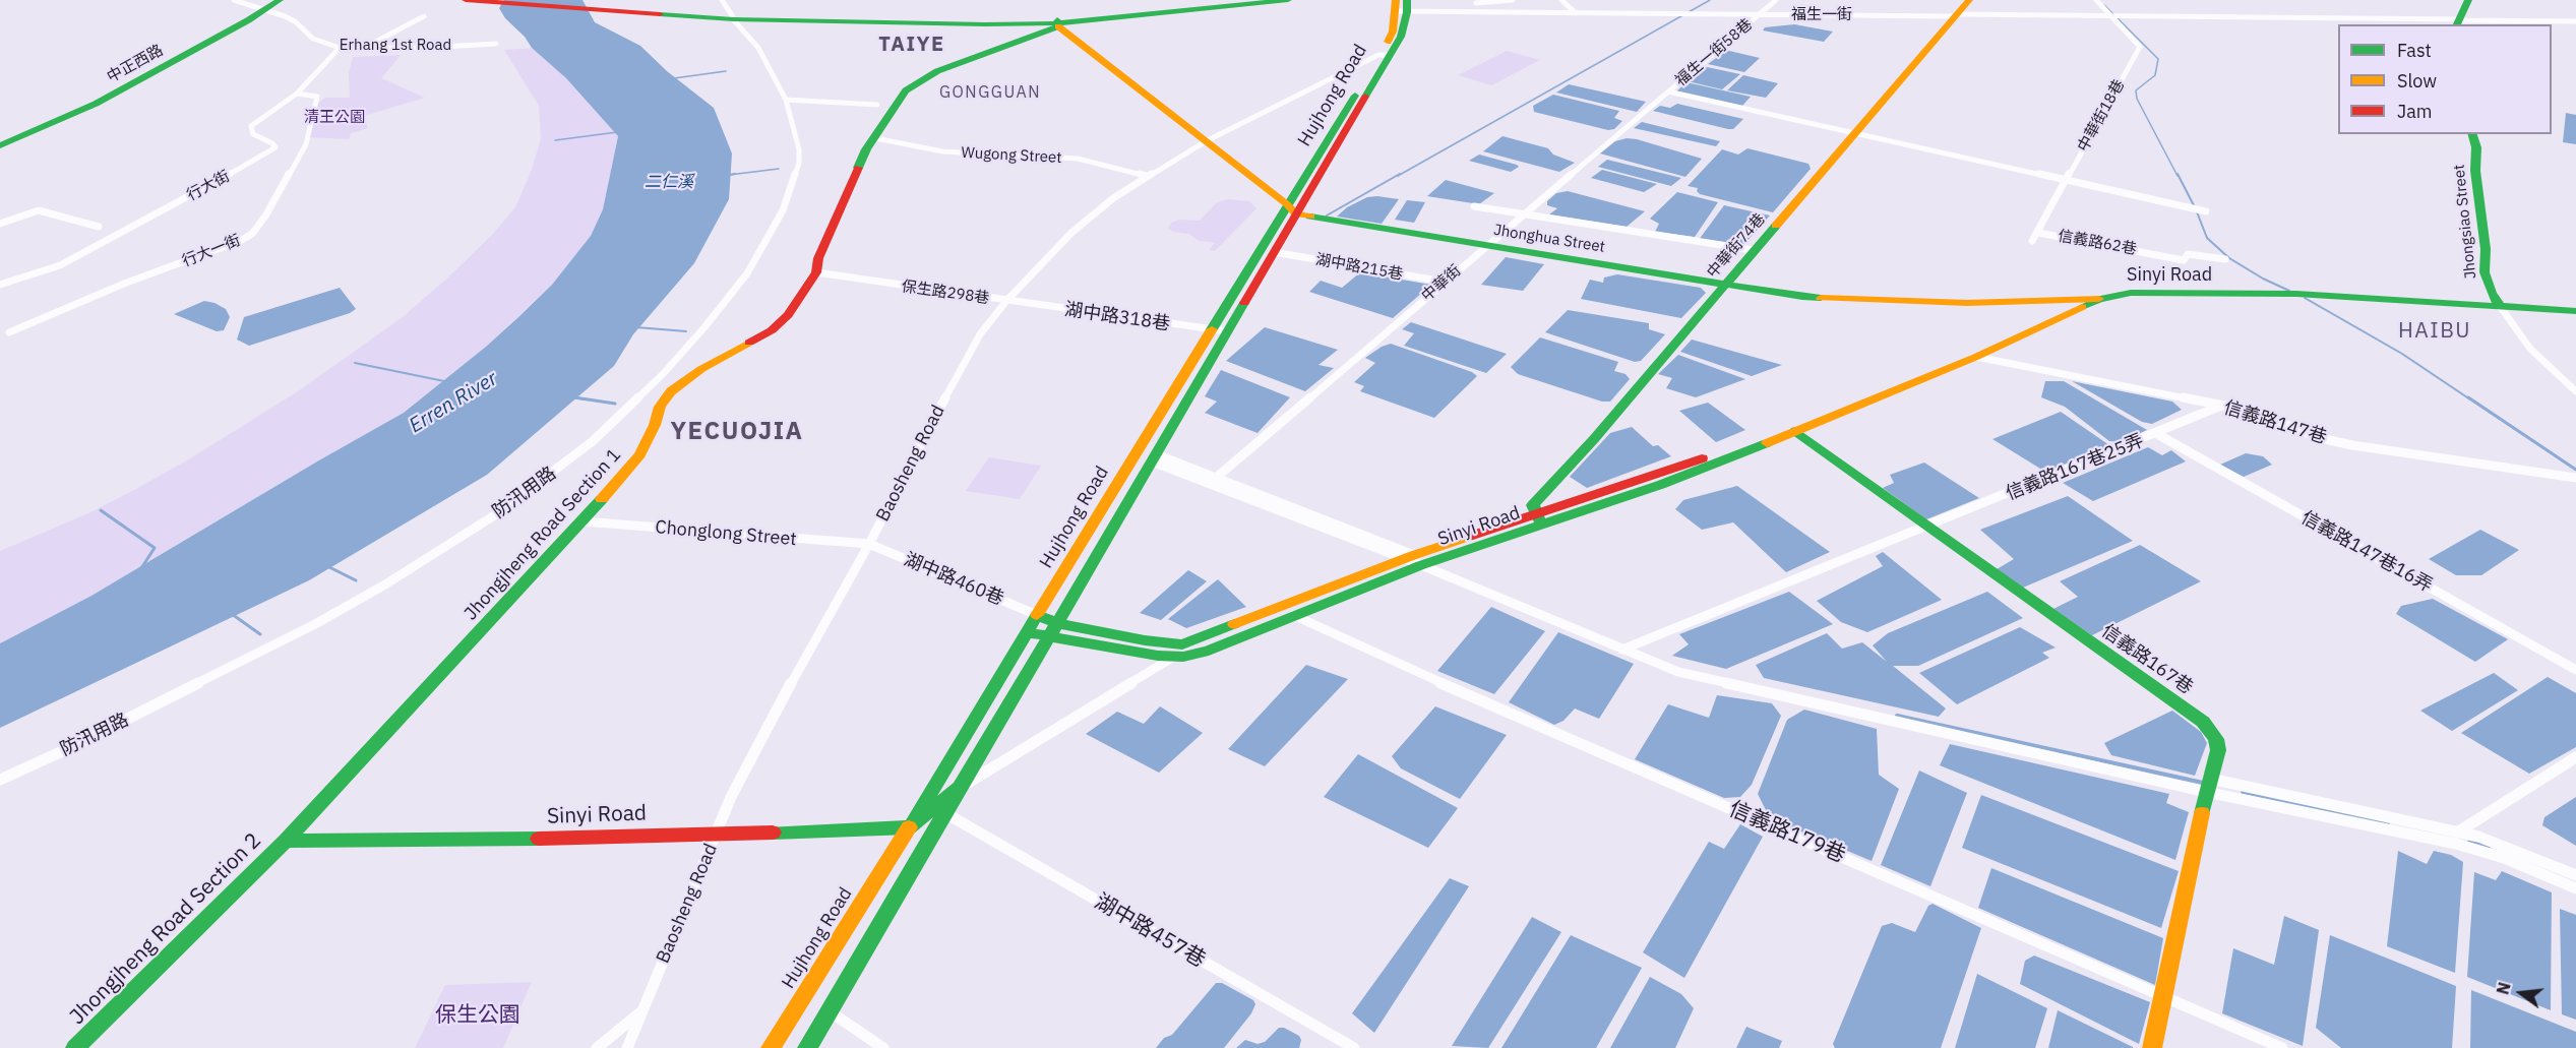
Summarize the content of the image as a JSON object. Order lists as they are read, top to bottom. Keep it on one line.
{"streets":{"street":["福生一街","Erhang 1st Road","福生一街58巷","中正西路","Hujhong Road","中華街18巷","Wugong Street","行大街","Jhongsiao Street","Jhonghua Street","信義路62巷","中華街74巷","行大一街","湖中路215巷","Sinyi Road","中華街","保生路298巷","湖中路318巷","信義路147巷","Baosheng Road","信義路167巷25弄","防汛用路","Chonglong Street","Jhongjheng Road Section 1","信義路147巷16弄","湖中路460巷","信義路167巷","信義路179巷","Jhongjheng Road Section 2","湖中路457巷"]},"crossings":[["福生一街","福生一街58巷"],["福生一街","中華街18巷"],["福生一街","中華街74巷"],["Erhang 1st Road","中正西路"],["Erhang 1st Road","行大街"],["福生一街58巷","中華街"],["Hujhong Road","Jhonghua Street"],["Hujhong Road","湖中路215巷"],["Hujhong Road","Sinyi Road"],["Hujhong Road","湖中路318巷"],["Hujhong Road","Baosheng Road"],["Hujhong Road","湖中路460巷"],["Hujhong Road","湖中路457巷"],["中華街18巷","信義路62巷"],["Wugong Street","Baosheng Road"],["Wugong Street","Jhongjheng Road Section 1"],["行大街","行大一街"],["Jhongsiao Street","Sinyi Road"],["Jhonghua Street","中華街74巷"],["Jhonghua Street","Sinyi Road"],["Jhonghua Street","中華街"],["Jhonghua Street","Baosheng Road"],["Jhonghua Street","Jhongjheng Road Section 1"],["中華街74巷","Sinyi Road"],["湖中路215巷","中華街"],["Sinyi Road","信義路147巷"],["Sinyi Road","Baosheng Road"],["Sinyi Road","Jhongjheng Road Section 1"],["Sinyi Road","湖中路460巷"],["Sinyi Road","信義路167巷"],["Sinyi Road","信義路179巷"],["Sinyi Road","Jhongjheng Road Section 2"],["保生路298巷","湖中路318巷"],["保生路298巷","Baosheng Road"],["保生路298巷","Jhongjheng Road Section 1"],["湖中路318巷","Baosheng Road"],["信義路147巷","信義路167巷25弄"],["Baosheng Road","Chonglong Street"],["Baosheng Road","湖中路460巷"],["信義路167巷25弄","信義路147巷16弄"],["信義路167巷25弄","信義路167巷"],["Chonglong Street","Jhongjheng Road Section 1"],["Chonglong Street","湖中路460巷"],["Jhongjheng Road Section 1","Jhongjheng Road Section 2"],["信義路167巷","信義路179巷"]],"districts":["TAIYE","GONGGUAN","HAIBU","YECUOJIA"],"water":["二仁溪","Erren River"],"parks":["清王公園","保生公園"],"legend":["Fast","Slow","Jam"],"north":"left"}
